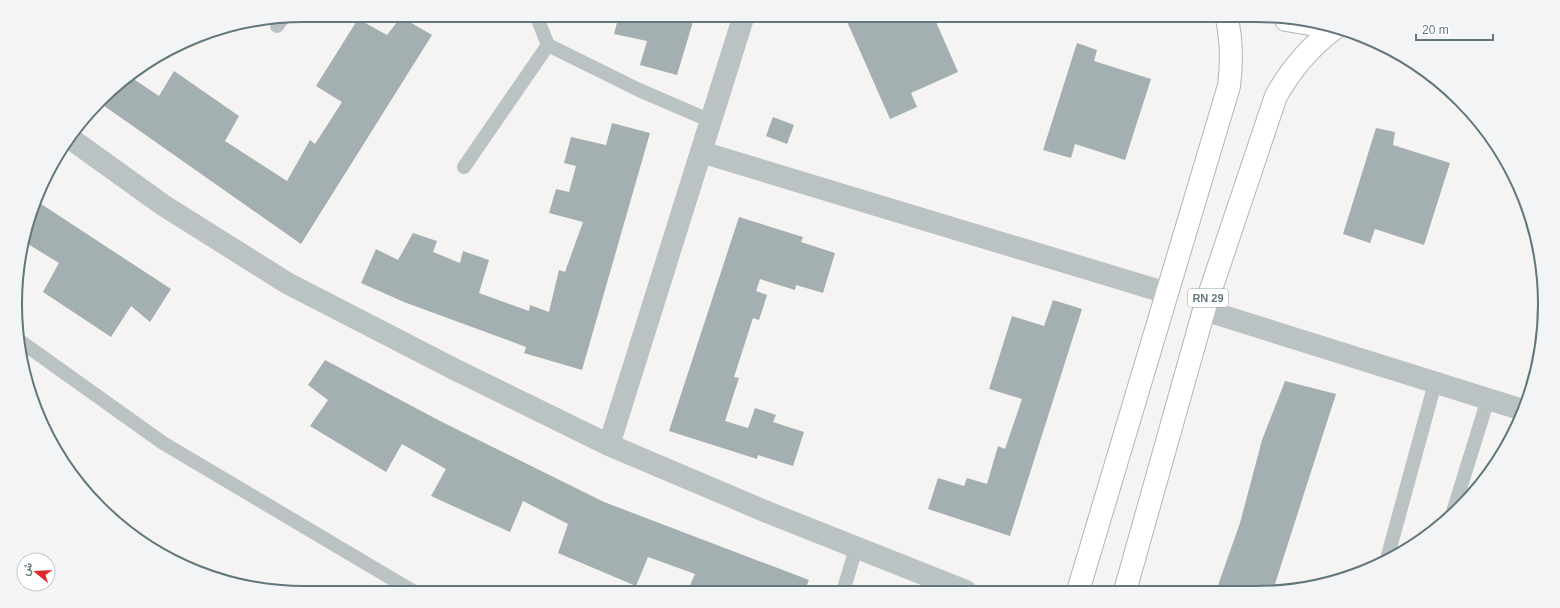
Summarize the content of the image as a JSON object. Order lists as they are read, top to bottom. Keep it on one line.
{"streets":{"main road":["RN 29"]},"scale_bar":"20 m","north":"left"}
